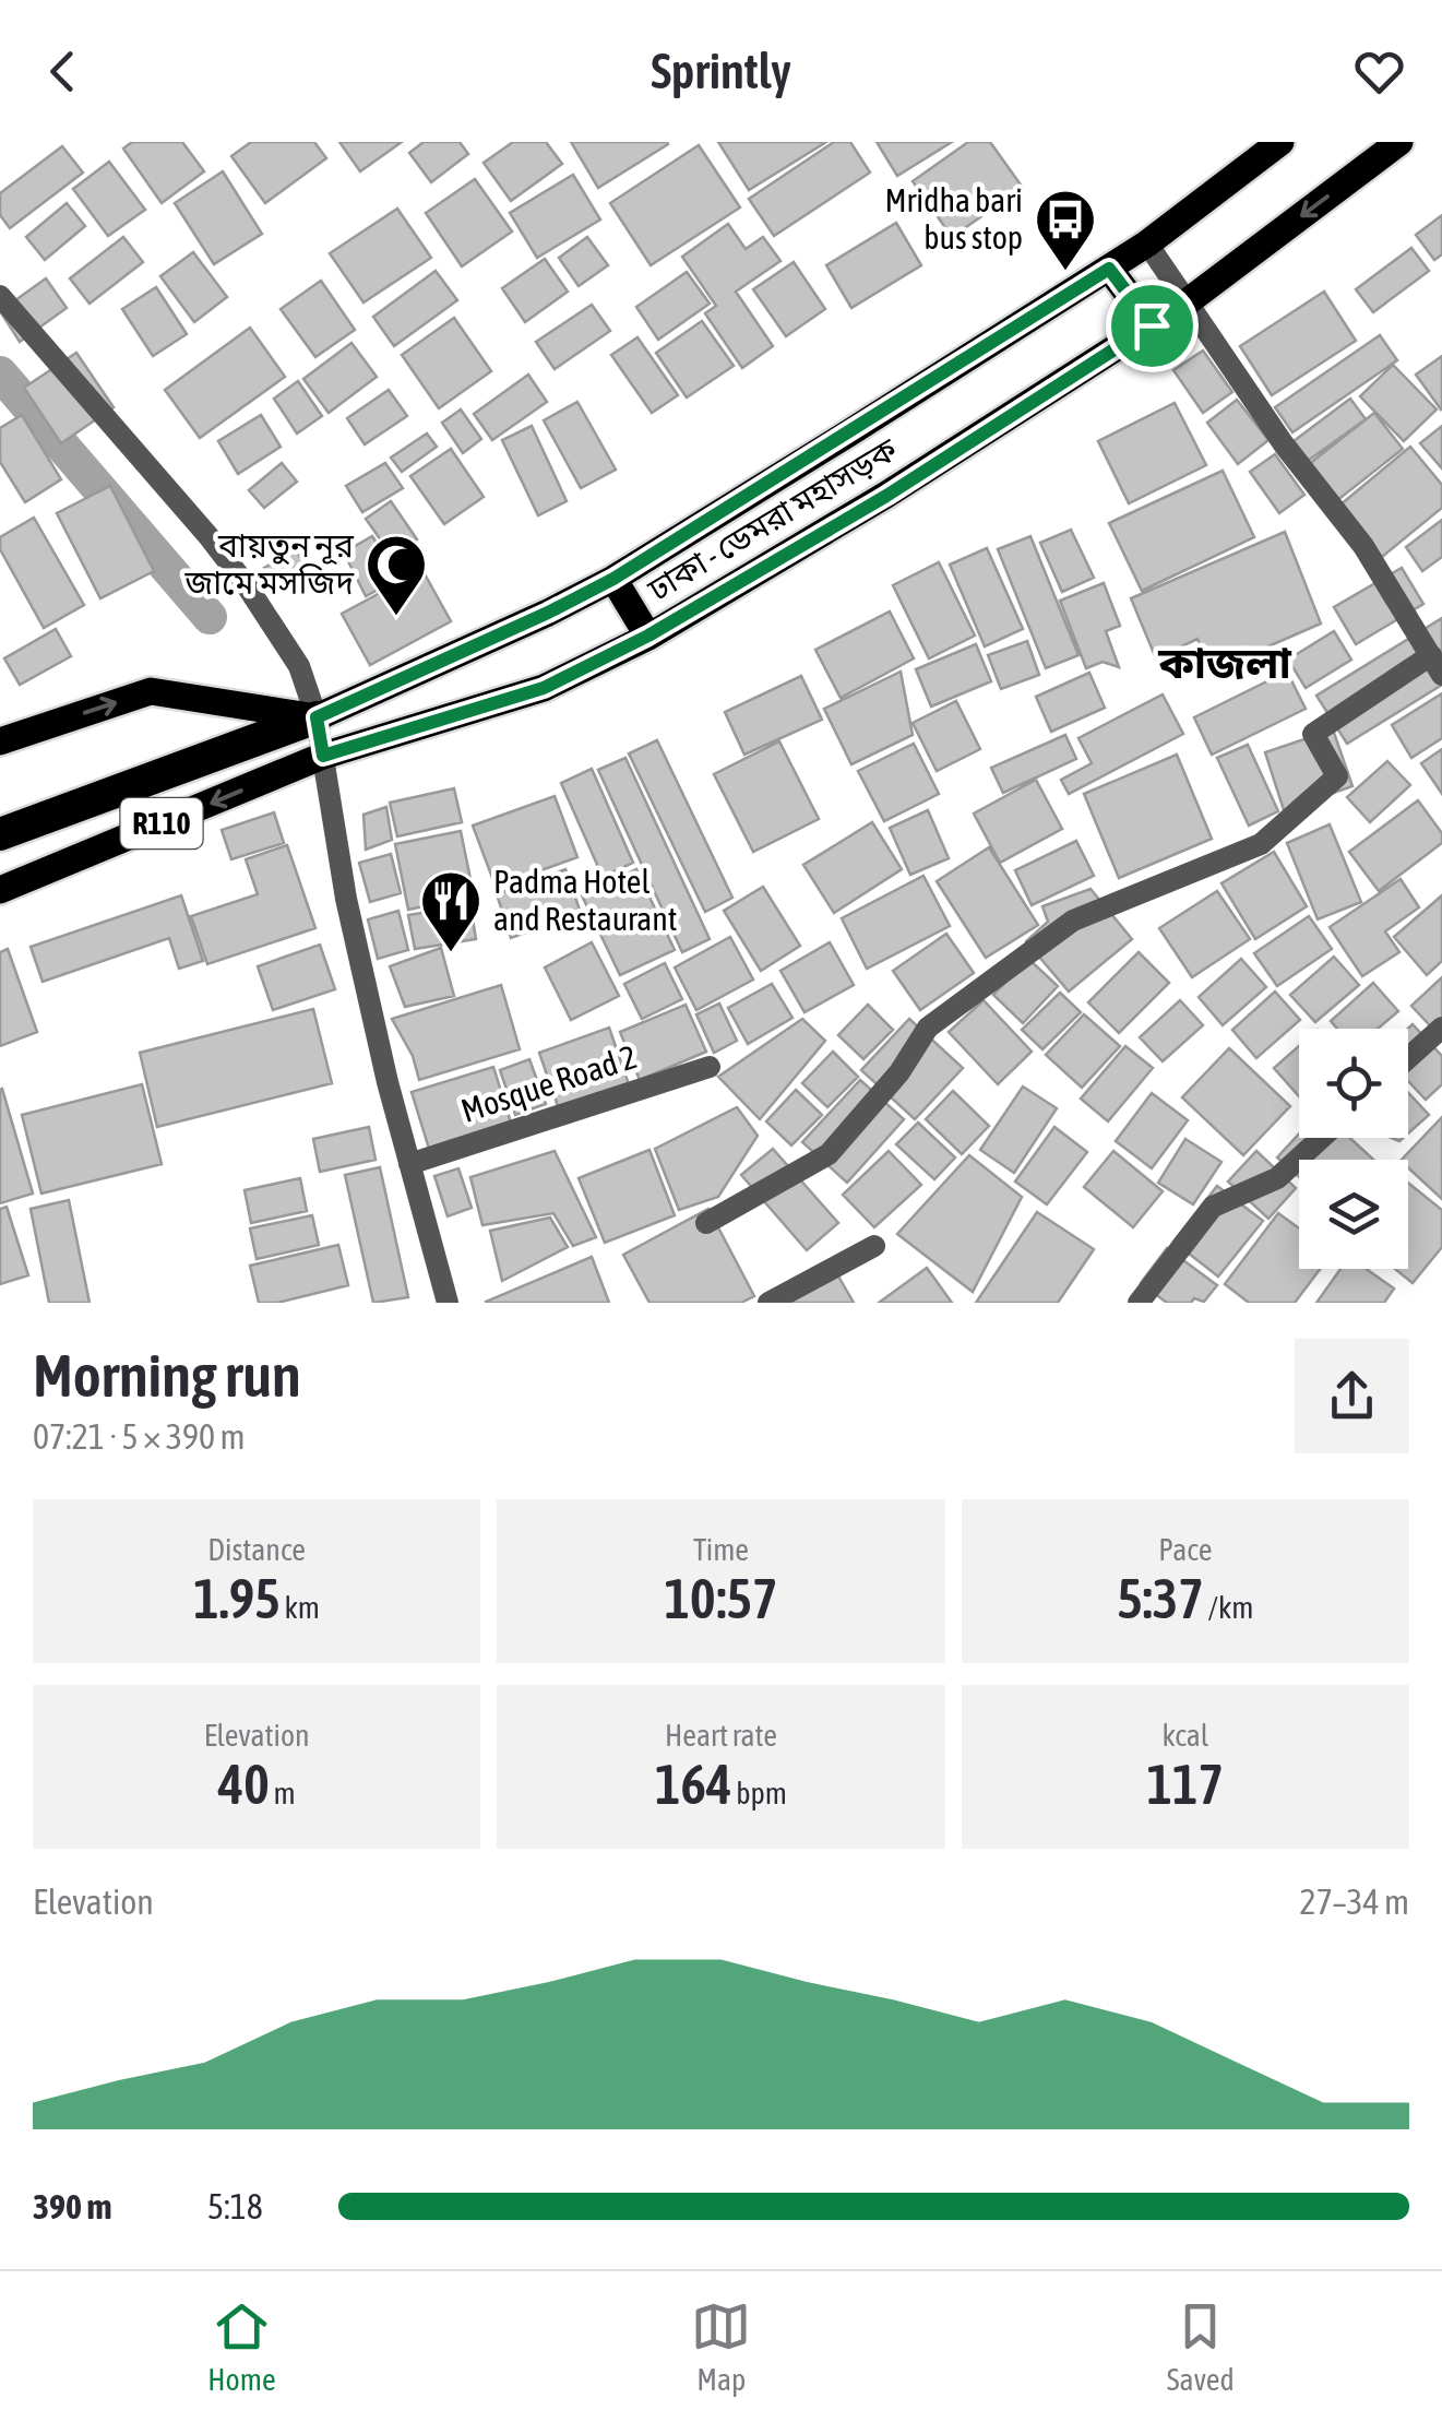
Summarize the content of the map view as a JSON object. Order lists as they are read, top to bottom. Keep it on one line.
{"streets":{"main road":["ঢাকা - ডেমরা মহাসড়ক","R110"],"street":["Mosque Road 2"]},"districts":["কাজলা"],"places":{"bus stop":["Mridha bari bus stop"],"mosque":["বায়তুন নূর জামে মসজিদ"],"restaurant":["Padma Hotel and Restaurant"]},"page":{"header":"Sprintly","heading":["Morning run","07:21 · 5 × 390 m"],"stats":[["Distance","1.95 km"],["Time","10:57"],["Pace","5:37 /km"],["Elevation","40 m"],["Heart rate","164 bpm"],["kcal","117"]],"chart":["Elevation","27–34 m"],"list":[{"name":"390 m","note":"5:18"}],"tabs":["Home","Map","Saved"]}}
